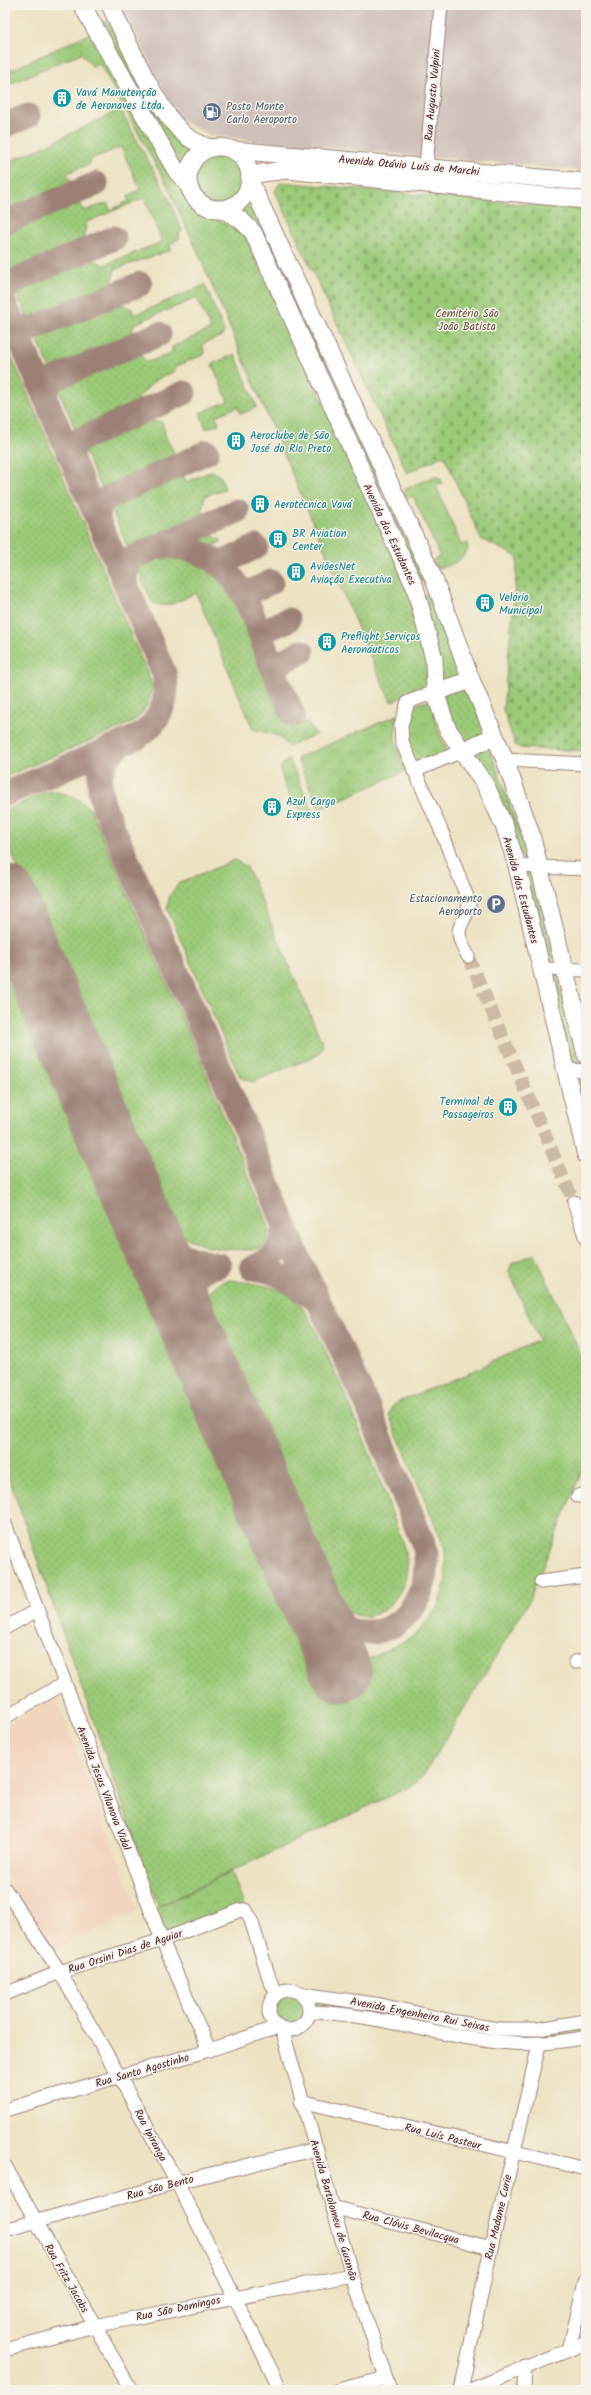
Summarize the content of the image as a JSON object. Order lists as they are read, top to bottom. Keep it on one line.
{"streets":{"main road":["Avenida Otávio Luís de Marchi","Avenida dos Estudantes"],"street":["Rua Augusto Vulpini","Avenida Jesus Vilanova Vidal","Rua Orsini Dias de Aguiar","Avenida Engenheiro Rui Seixas","Rua Santo Agostinho","Rua Ipiranga","Rua Luís Pasteur","Rua São Bento","Avenida Bartolomeu de Gusmão","Rua Madame Curie","Rua Clóvis Bevilacqua","Rua Fritz Jacobs","Rua São Domingos"]},"crossings":[["Rua Augusto Vulpini","Avenida Otávio Luís de Marchi"],["Avenida Otávio Luís de Marchi","Avenida dos Estudantes"],["Avenida Jesus Vilanova Vidal","Rua Orsini Dias de Aguiar"],["Avenida Jesus Vilanova Vidal","Rua Santo Agostinho"],["Rua Orsini Dias de Aguiar","Avenida Engenheiro Rui Seixas"],["Rua Orsini Dias de Aguiar","Rua Santo Agostinho"],["Rua Orsini Dias de Aguiar","Rua Ipiranga"],["Rua Orsini Dias de Aguiar","Avenida Bartolomeu de Gusmão"],["Avenida Engenheiro Rui Seixas","Rua Santo Agostinho"],["Avenida Engenheiro Rui Seixas","Avenida Bartolomeu de Gusmão"],["Avenida Engenheiro Rui Seixas","Rua Madame Curie"],["Rua Santo Agostinho","Rua Ipiranga"],["Rua Santo Agostinho","Avenida Bartolomeu de Gusmão"],["Rua Ipiranga","Rua São Bento"],["Rua Ipiranga","Rua São Domingos"],["Rua Luís Pasteur","Avenida Bartolomeu de Gusmão"],["Rua Luís Pasteur","Rua Madame Curie"],["Rua São Bento","Avenida Bartolomeu de Gusmão"],["Rua São Bento","Rua Fritz Jacobs"],["Avenida Bartolomeu de Gusmão","Rua Clóvis Bevilacqua"],["Avenida Bartolomeu de Gusmão","Rua São Domingos"],["Rua Madame Curie","Rua Clóvis Bevilacqua"],["Rua Fritz Jacobs","Rua São Domingos"]],"parks":["Cemitério São João Batista"],"places":{"building":["Vavá Manutenção de Aeronaves Ltda.","Aeroclube de São José do Rio Preto","Aerotécnica Vavá","BR Aviation Center","AviõesNet Aviação Executiva","Velório Municipal","Preflight Serviços Aeronáuticos","Azul Cargo Express","Terminal de Passageiros"],"fuel station":["Posto Monte Carlo Aeroporto"],"parking":["Estacionamento Aeroporto"]}}
